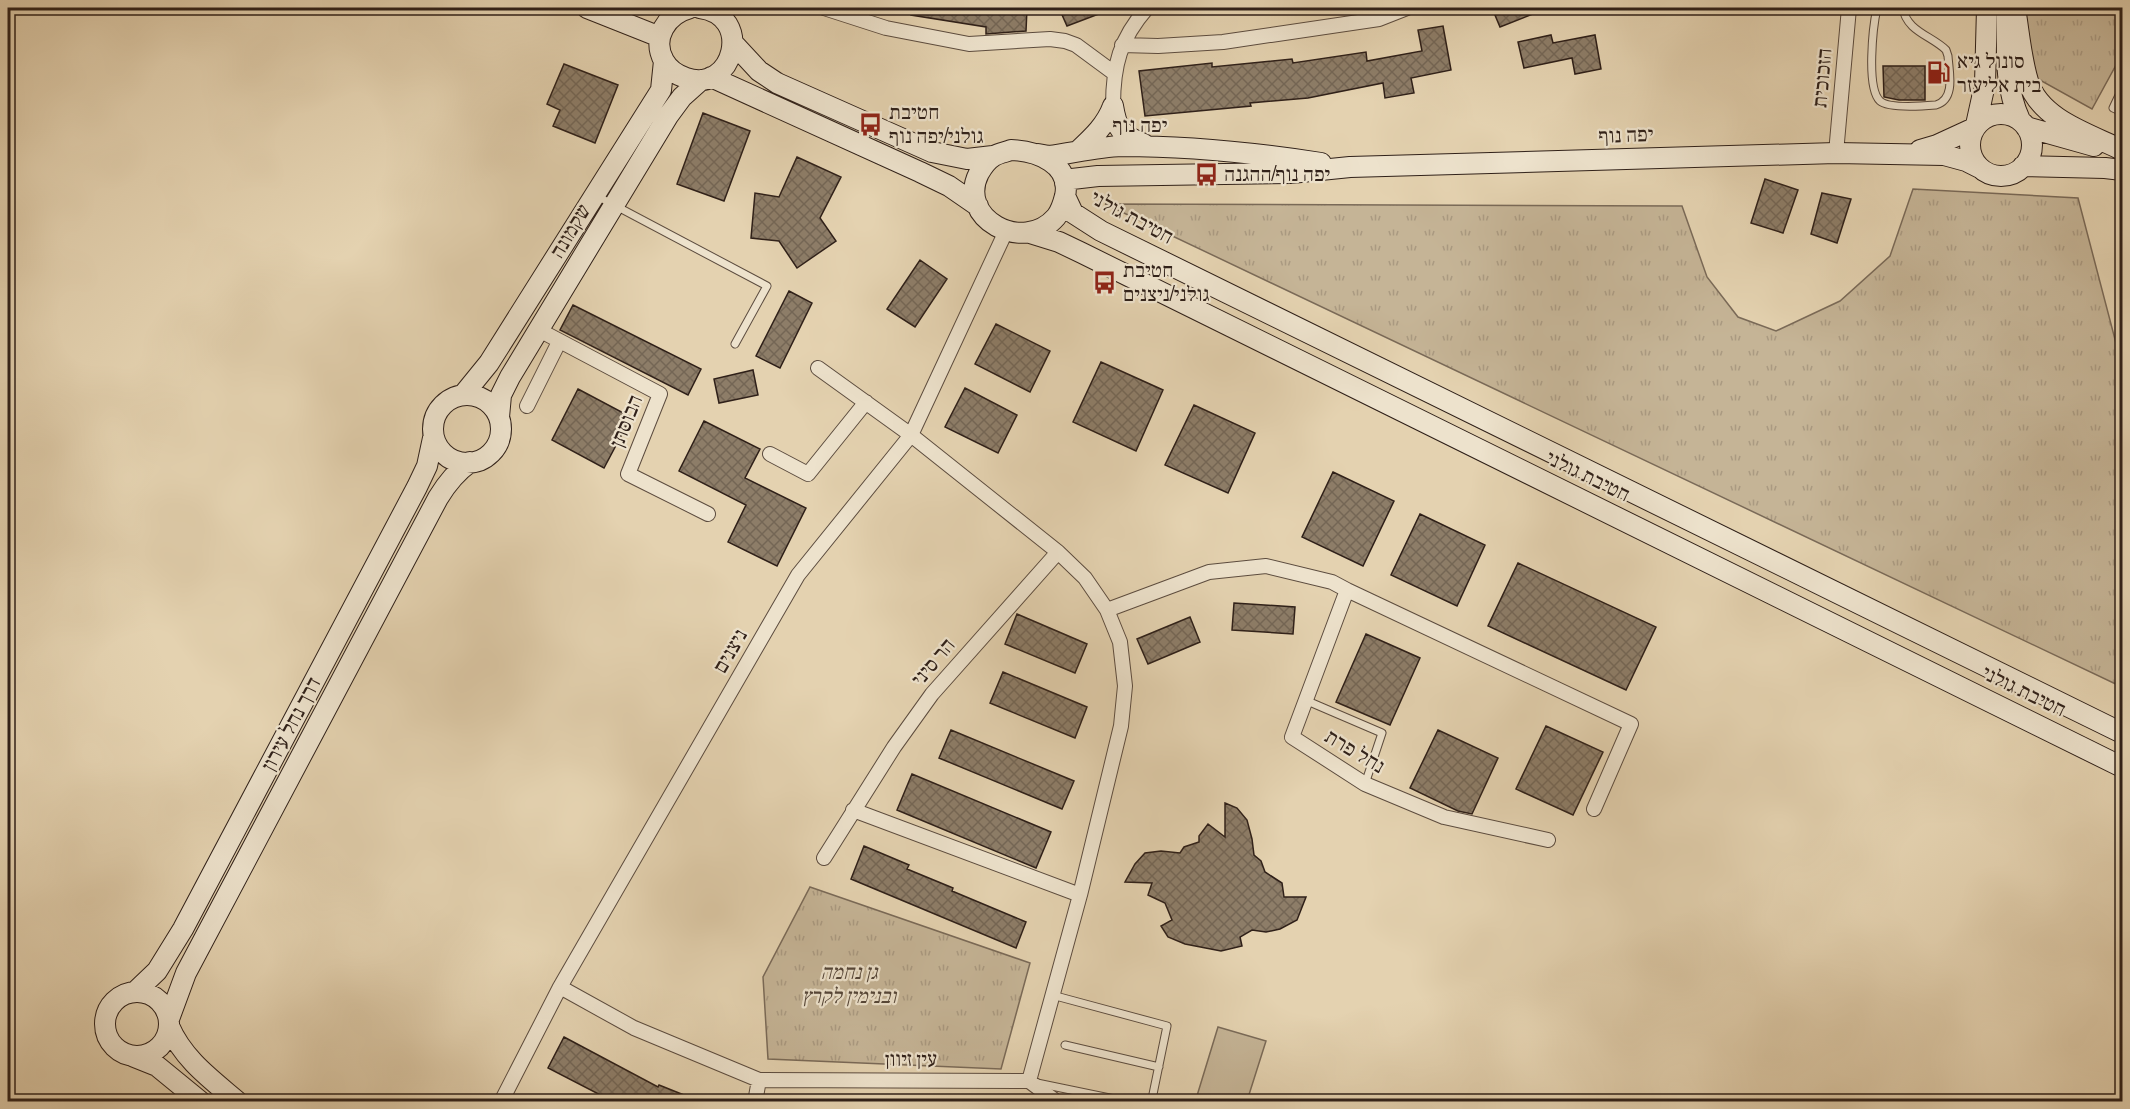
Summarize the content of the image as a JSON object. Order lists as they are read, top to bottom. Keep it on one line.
{"streets":{"street":["הזכוכית","יפה נוף","חטיבת גולני","שקמונה","הבוסתן","ניצנים","הר סיני","דרך נחל עירון","נחל פרת","עין זיוון"]},"crossings":[["הזכוכית","יפה נוף"],["יפה נוף","חטיבת גולני"],["יפה נוף","ניצנים"],["חטיבת גולני","ניצנים"],["שקמונה","הבוסתן"],["שקמונה","דרך נחל עירון"],["ניצנים","עין זיוון"]],"parks":["גן נחמה ובנימין לקרץ"],"places":{"fuel station":["סונול גיא בית אליעזר"],"bus stop":["חטיבת גולני/יפה נוף","יפה נוף/ההגנה","חטיבת גולני/ניצנים"]}}
